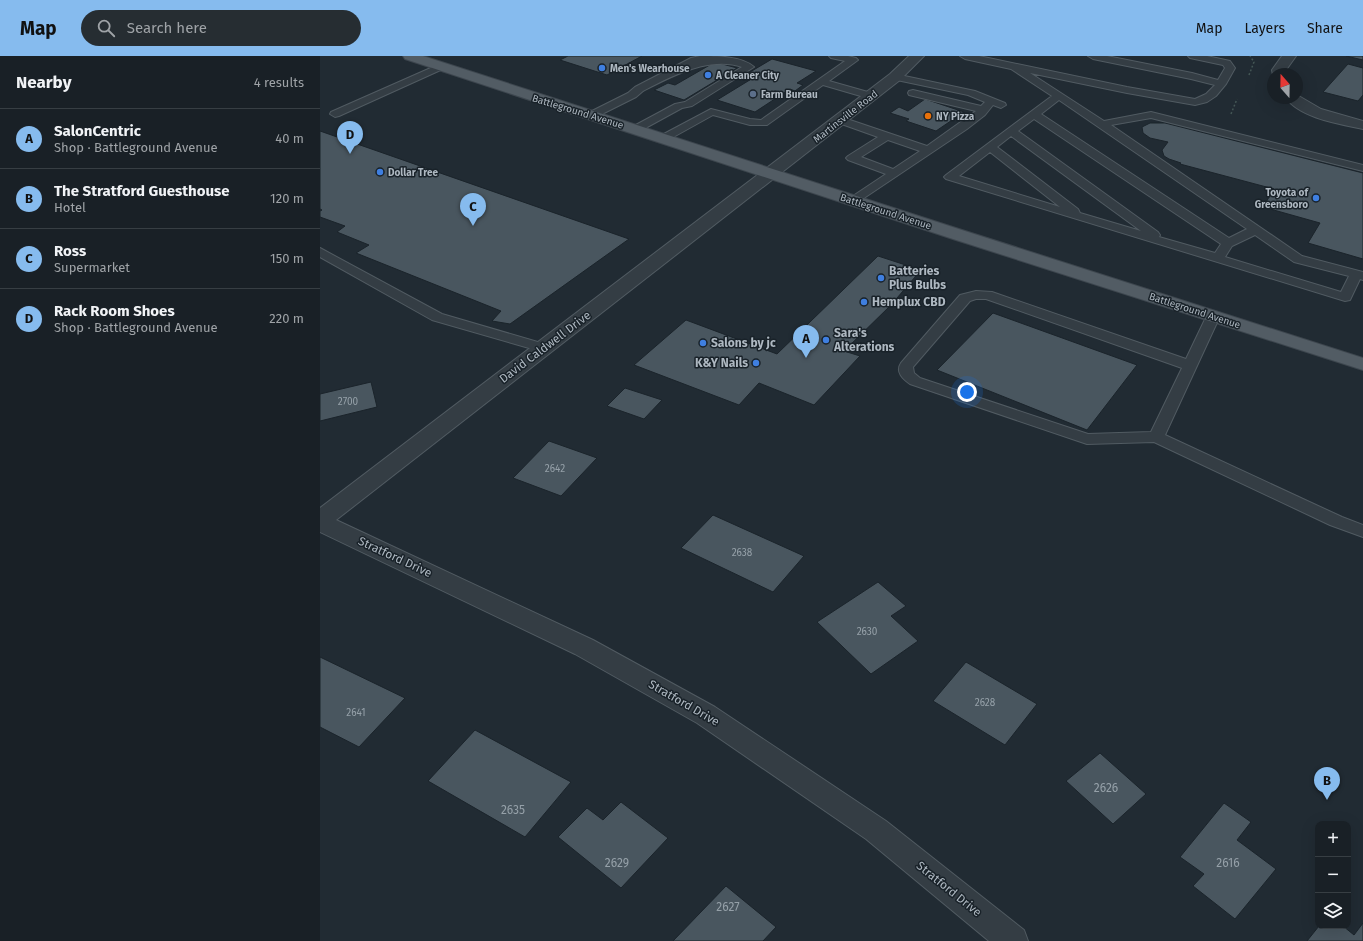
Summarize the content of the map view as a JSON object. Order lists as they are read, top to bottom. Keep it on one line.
{"streets":{"main road":["Battleground Avenue"],"street":["Martinsville Road","David Caldwell Drive","Stratford Drive"]},"crossings":[["Battleground Avenue","Martinsville Road"],["Battleground Avenue","David Caldwell Drive"],["Martinsville Road","David Caldwell Drive"],["David Caldwell Drive","Stratford Drive"]],"places":["Men's Wearhouse","A Cleaner City","Farm Bureau","NY Pizza","Dollar Tree","Toyota of Greensboro","Batteries Plus Bulbs","Hemplux CBD","Sara's Alterations","Salons by jc","K&Y Nails"],"house_numbers":["2700","2642","2638","2630","2628","2641","2626","2635","2629","2616","2627"],"north":"top","page":{"header":"Map","search":"Search here","nav":["Map","Layers","Share"],"heading":["Nearby","4 results"],"list":[{"mark":"A","name":"SalonCentric","note":"Shop · Battleground Avenue","value":"40 m"},{"mark":"B","name":"The Stratford Guesthouse","note":"Hotel","value":"120 m"},{"mark":"C","name":"Ross","note":"Supermarket","value":"150 m"},{"mark":"D","name":"Rack Room Shoes","note":"Shop · Battleground Avenue","value":"220 m"}],"pins":["D","C","A","B"],"map_buttons":["+","−"]}}
